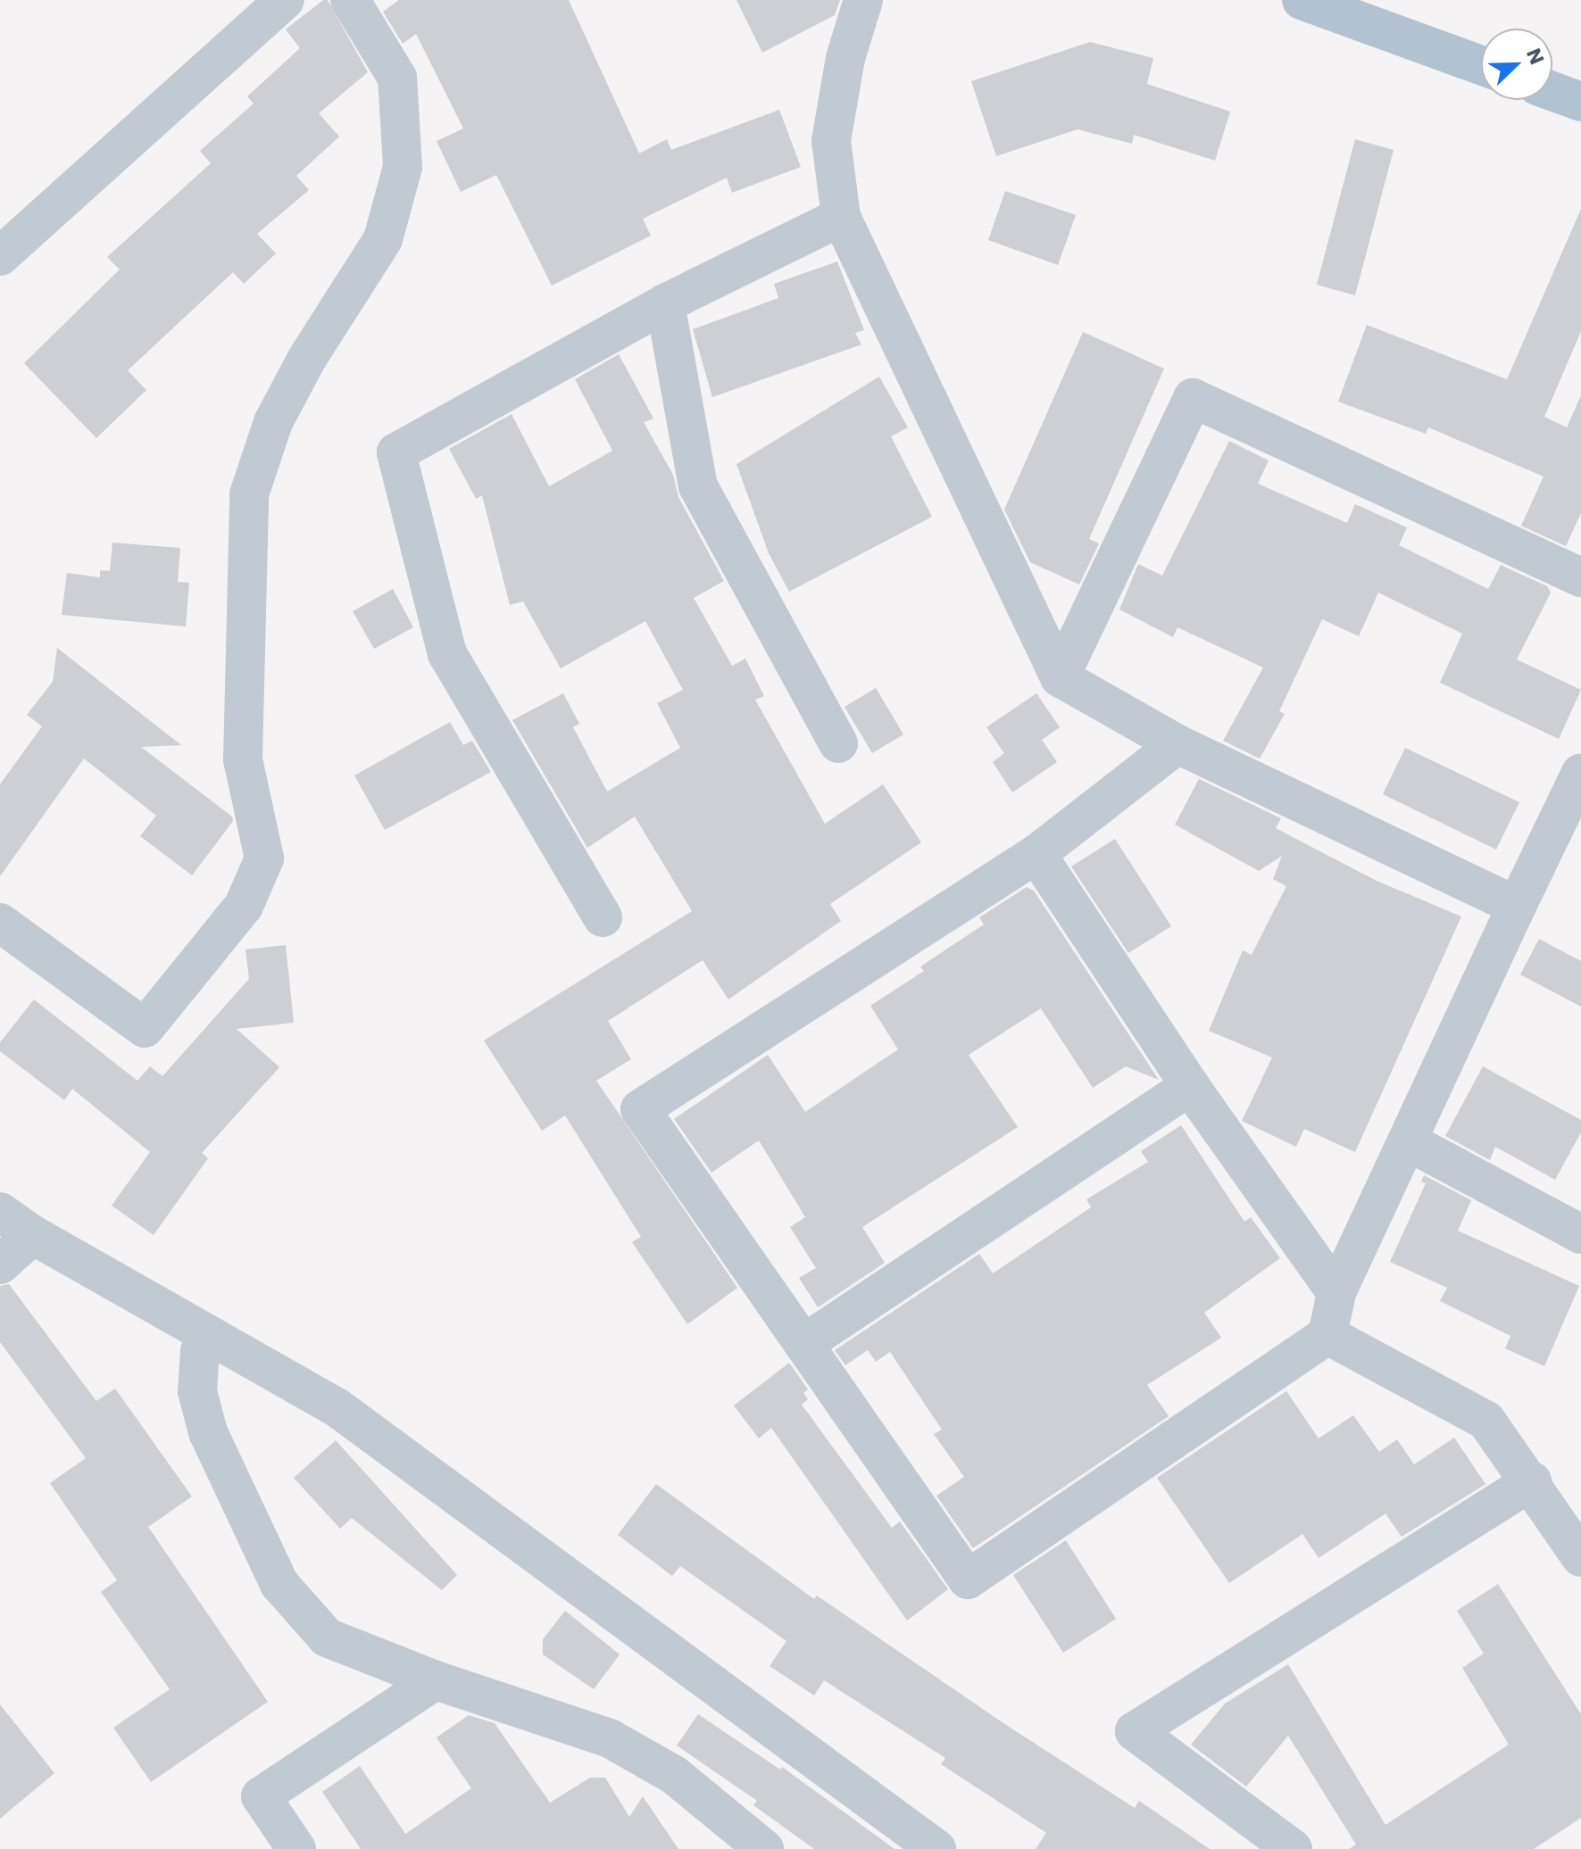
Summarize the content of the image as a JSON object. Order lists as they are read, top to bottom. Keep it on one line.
{"north":"top right"}
